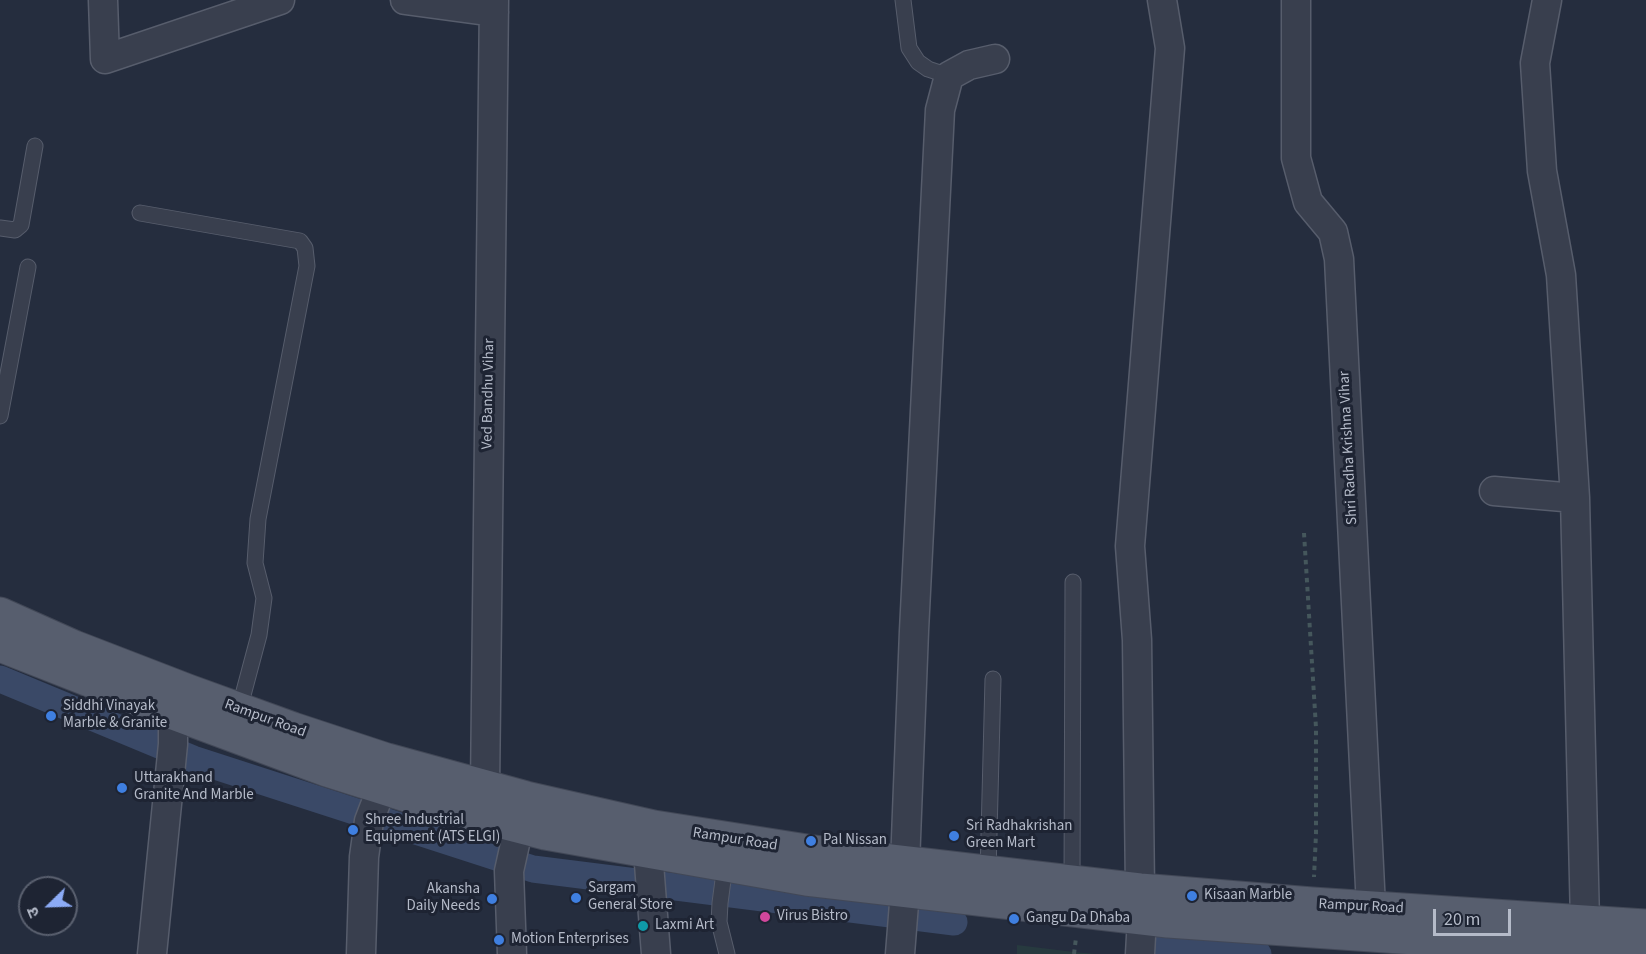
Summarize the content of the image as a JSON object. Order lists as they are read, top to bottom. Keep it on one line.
{"streets":{"main road":["Rampur Road"],"street":["Ved Bandhu Vihar","Shri Radha Krishna Vihar"]},"crossings":[["Ved Bandhu Vihar","Rampur Road"],["Shri Radha Krishna Vihar","Rampur Road"]],"places":["Siddhi Vinayak Marble & Granite","Uttarakhand Granite And Marble","Shree Industrial Equipment (ATS ELGI)","Sri Radhakrishan Green Mart","Pal Nissan","Kisaan Marble","Sargam General Store","Akansha Daily Needs","Virus Bistro","Gangu Da Dhaba","Laxmi Art","Motion Enterprises"],"scale_bar":"20 m","north":"bottom left"}
